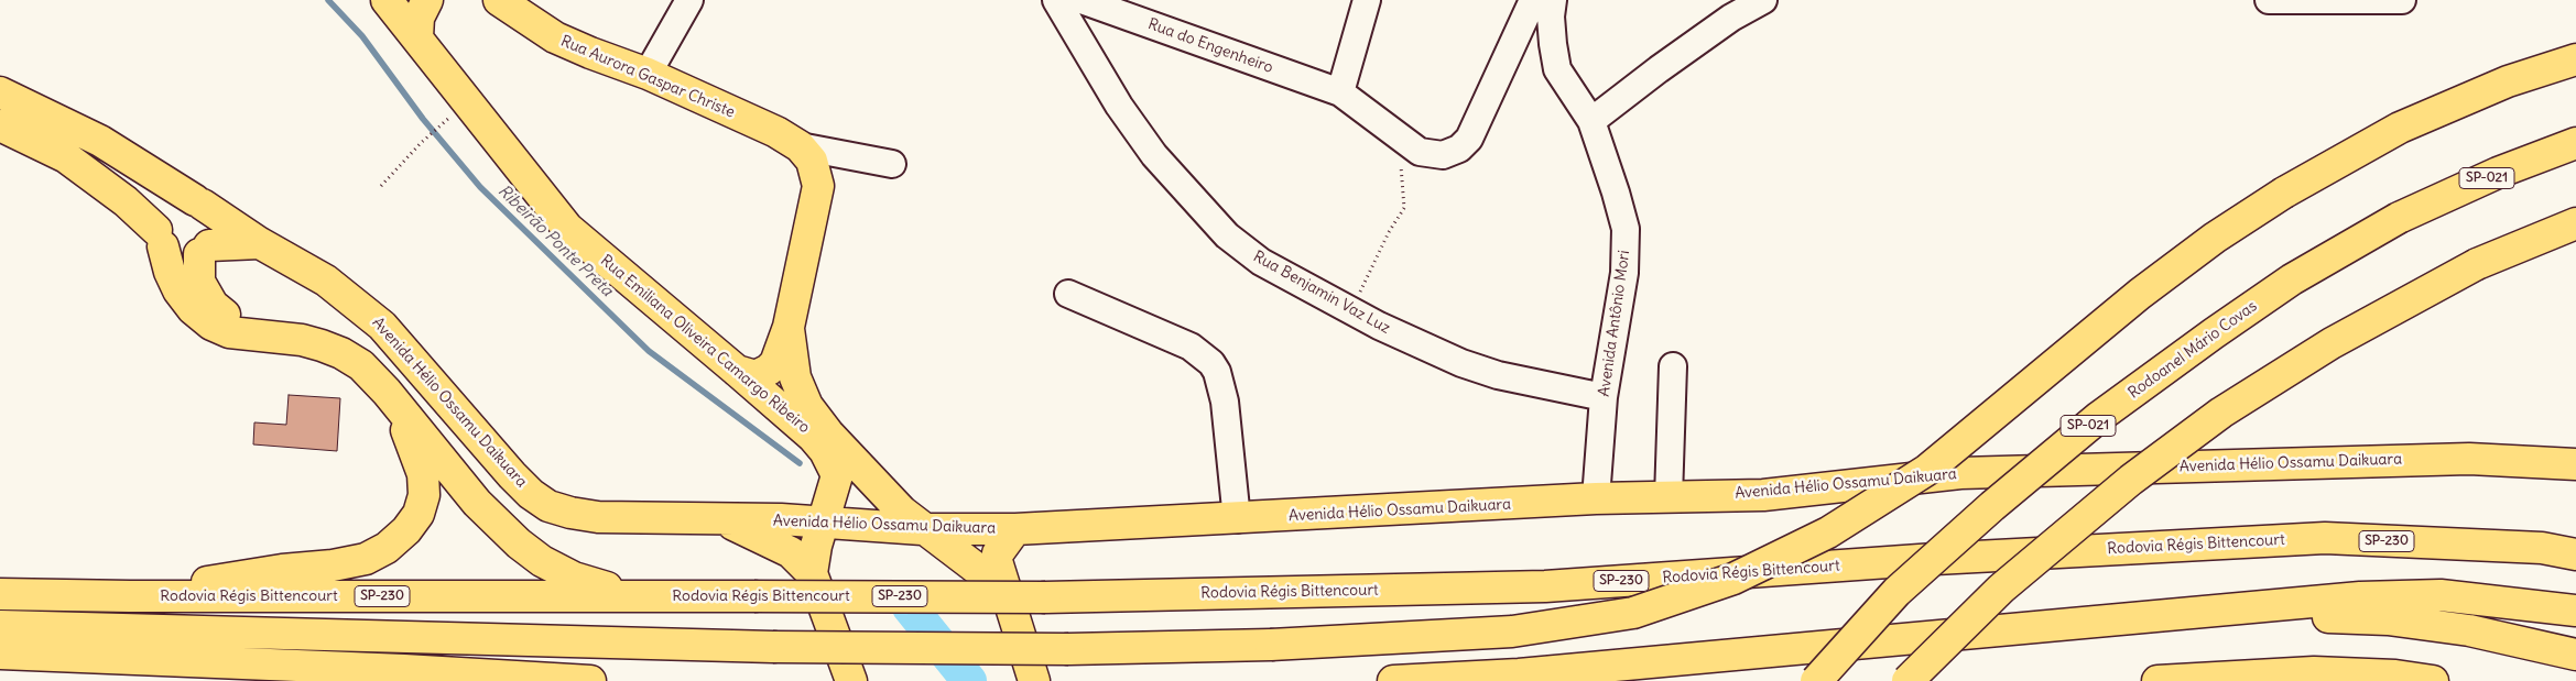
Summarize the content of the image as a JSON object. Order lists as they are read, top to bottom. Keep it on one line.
{"streets":{"main road":["Rua Aurora Gaspar Christe","SP-021","Rua Emiliana Oliveira Camargo Ribeiro","Rodoanel Mário Covas","Avenida Hélio Ossamu Daikuara","SP-230","Rodovia Régis Bittencourt"],"street":["Rua do Engenheiro","Rua Benjamin Vaz Luz","Avenida Antônio Mori"]},"crossings":[["Rua Benjamin Vaz Luz","Avenida Antônio Mori"],["Avenida Antônio Mori","Avenida Hélio Ossamu Daikuara"],["Rua Emiliana Oliveira Camargo Ribeiro","Avenida Hélio Ossamu Daikuara"]],"water":["Ribeirão Ponte Preta"]}
